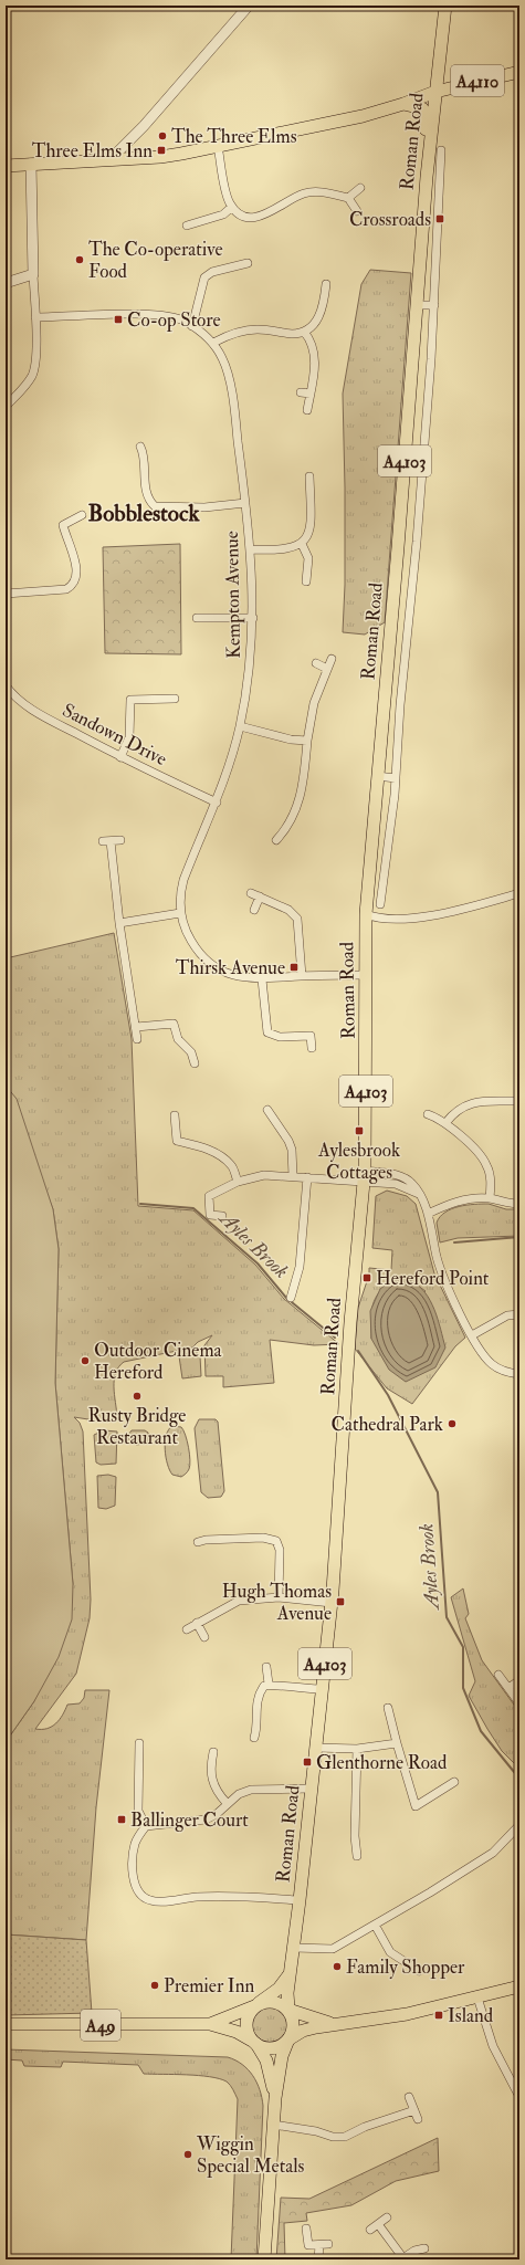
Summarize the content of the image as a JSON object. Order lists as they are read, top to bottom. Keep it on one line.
{"streets":{"main road":["A4110","Roman Road","A4103","A49"],"street":["Kempton Avenue","Sandown Drive"]},"crossings":[["A4110","Roman Road"],["Roman Road","Kempton Avenue"],["Roman Road","A49"],["Kempton Avenue","Sandown Drive"]],"districts":["Bobblestock"],"water":["Ayles Brook"],"places":{"other":["The Three Elms","The Co-operative Food","Outdoor Cinema Hereford","Rusty Bridge Restaurant","Cathedral Park","Family Shopper","Premier Inn","Wiggin Special Metals"],"transit":["Three Elms Inn","Crossroads","Co-op Store","Thirsk Avenue","Aylesbrook Cottages","Hereford Point","Hugh Thomas Avenue","Glenthorne Road","Ballinger Court","Island"]}}
